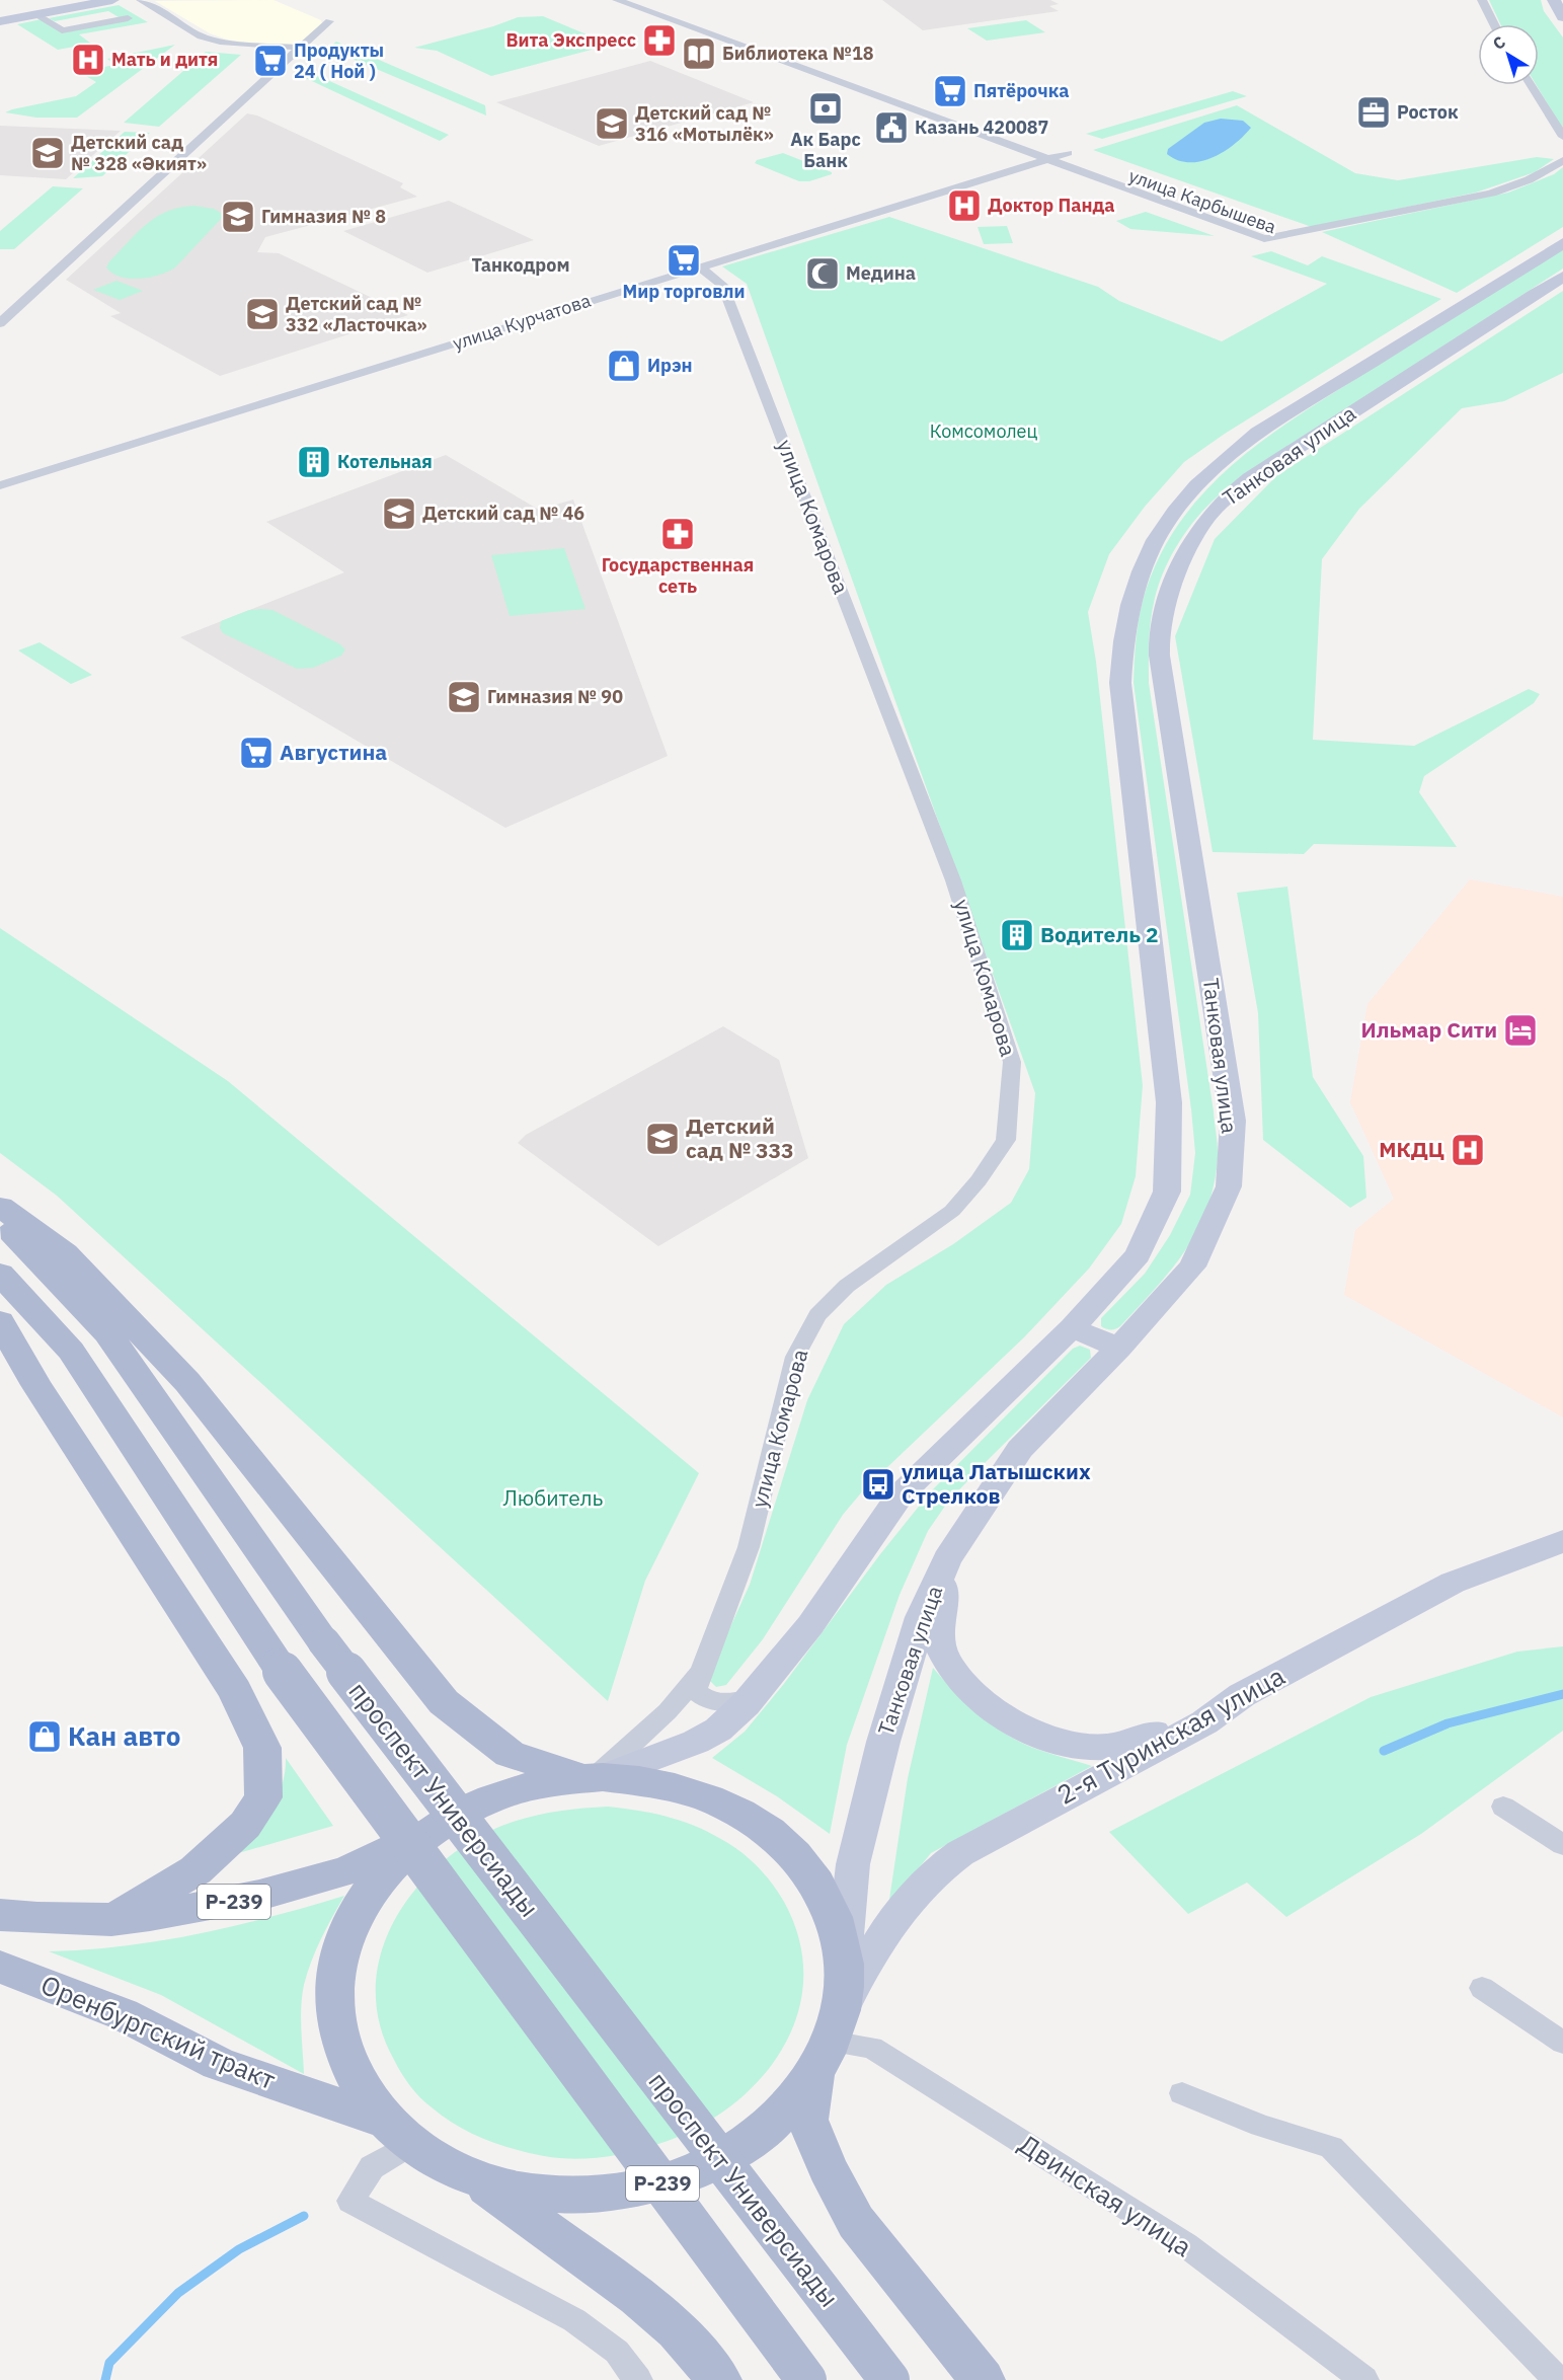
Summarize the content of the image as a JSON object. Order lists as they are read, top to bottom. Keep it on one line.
{"streets":{"main road":["Танковая улица","2-я Туринская улица","проспект Универсиады","Р-239","Оренбургский тракт"],"street":["улица Карбышева","улица Курчатова","улица Комарова","Двинская улица"]},"crossings":[["улица Карбышева","улица Курчатова"],["улица Курчатова","улица Комарова"],["Танковая улица","улица Комарова"],["Танковая улица","Р-239"],["улица Комарова","Р-239"],["2-я Туринская улица","Р-239"],["2-я Туринская улица","Двинская улица"],["Р-239","Оренбургский тракт"],["Р-239","Двинская улица"]],"districts":["Танкодром"],"parks":["Комсомолец","Любитель"],"places":{"pharmacy":["Вита Экспресс","Государственная сеть"],"library":["Библиотека №18"],"hospital":["Мать и дитя","Доктор Панда","МКДЦ"],"supermarket":["Продукты 24 ( Ной )","Пятёрочка","Мир торговли","Августина"],"bank":["Ак Барс Банк"],"office":["Росток"],"school or university":["Детский сад № 316 «Мотылёк»","Детский сад № 328 «Әкият»","Гимназия № 8","Детский сад № 332 «Ласточка»","Детский сад № 46","Гимназия № 90","Детский сад № 333"],"public building":["Казань 420087"],"mosque":["Медина"],"shop":["Ирэн","Кан авто"],"building":["Котельная","Водитель 2"],"hotel":["Ильмар Сити"],"bus stop":["улица Латышских Стрелков"]},"north":"top left"}
